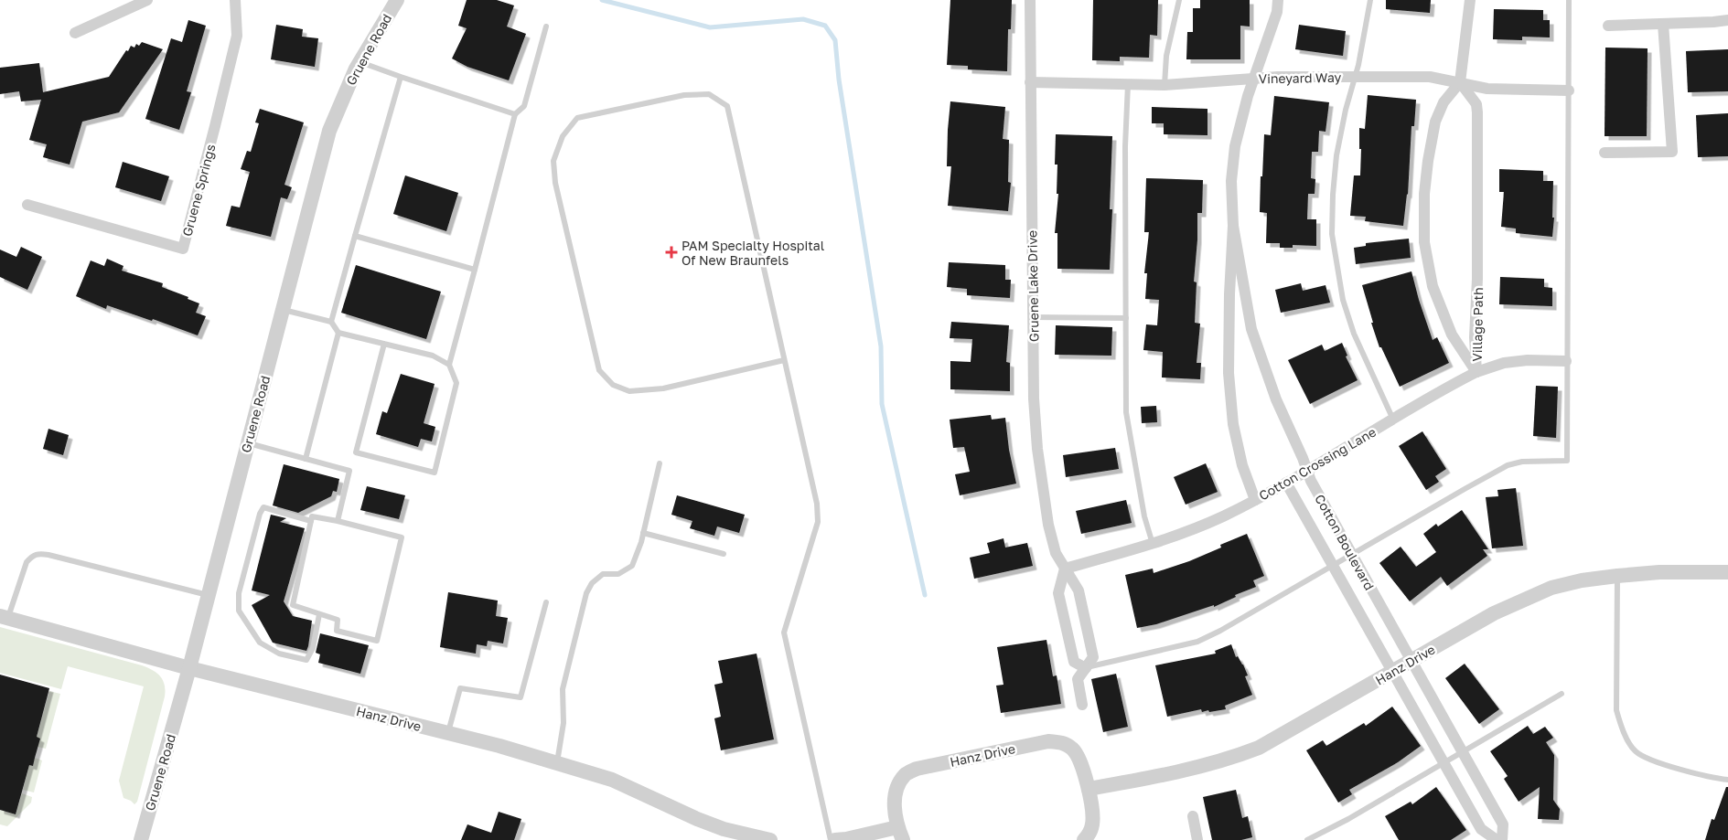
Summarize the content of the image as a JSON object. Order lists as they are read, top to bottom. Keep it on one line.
{"streets":{"street":["Gruene Road","Vineyard Way","Gruene Springs","Gruene Lake Drive","Village Path","Cotton Crossing Lane","Cotton Boulevard","Hanz Drive"]},"crossings":[["Gruene Road","Hanz Drive"],["Vineyard Way","Gruene Lake Drive"],["Vineyard Way","Village Path"],["Vineyard Way","Cotton Boulevard"],["Gruene Lake Drive","Cotton Crossing Lane"],["Village Path","Cotton Crossing Lane"],["Cotton Crossing Lane","Cotton Boulevard"],["Cotton Boulevard","Hanz Drive"]],"places":{"health":["PAM Specialty Hospital Of New Braunfels"]}}
